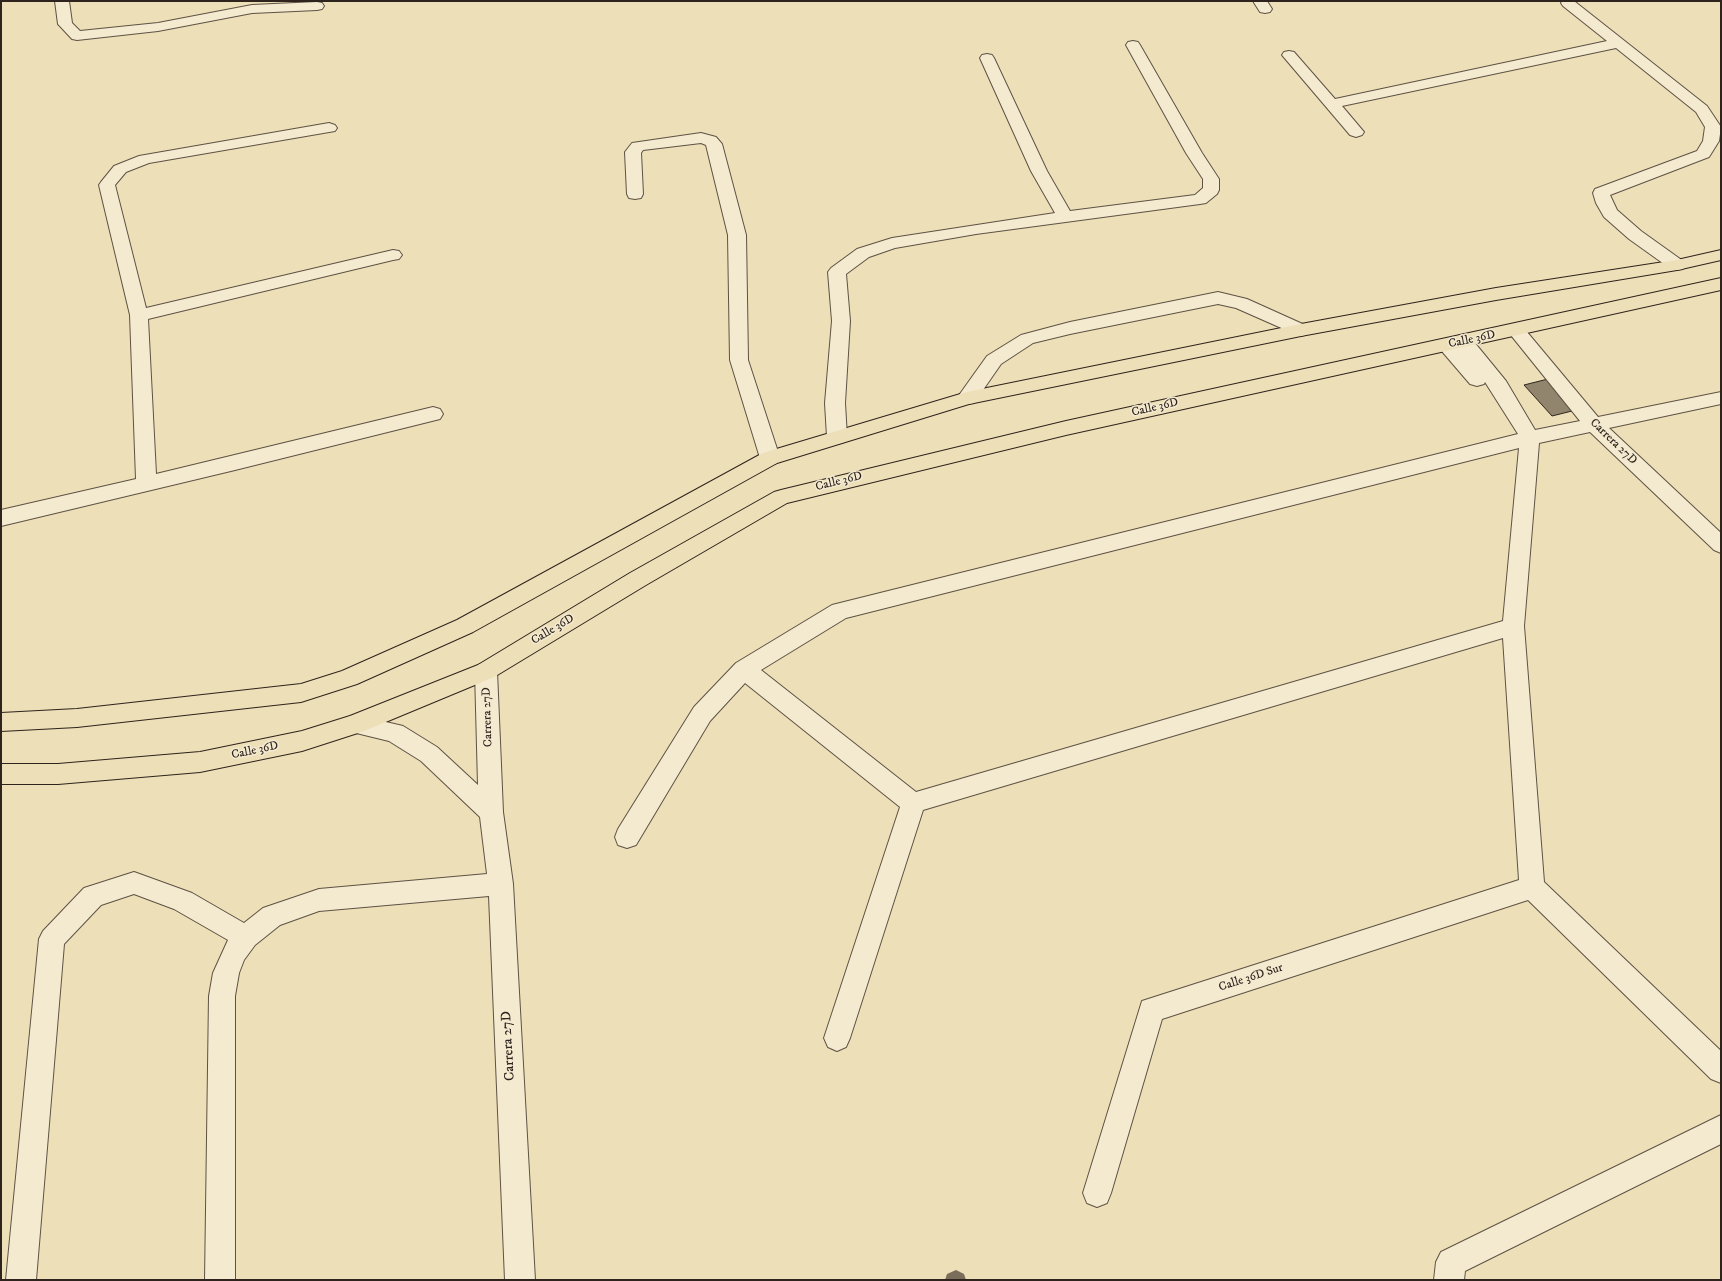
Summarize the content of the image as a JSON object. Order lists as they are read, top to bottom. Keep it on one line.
{"streets":{"main road":["Calle 36D"],"street":["Carrera 27D","Calle 36D Sur"]},"crossings":[["Calle 36D","Carrera 27D"]]}
